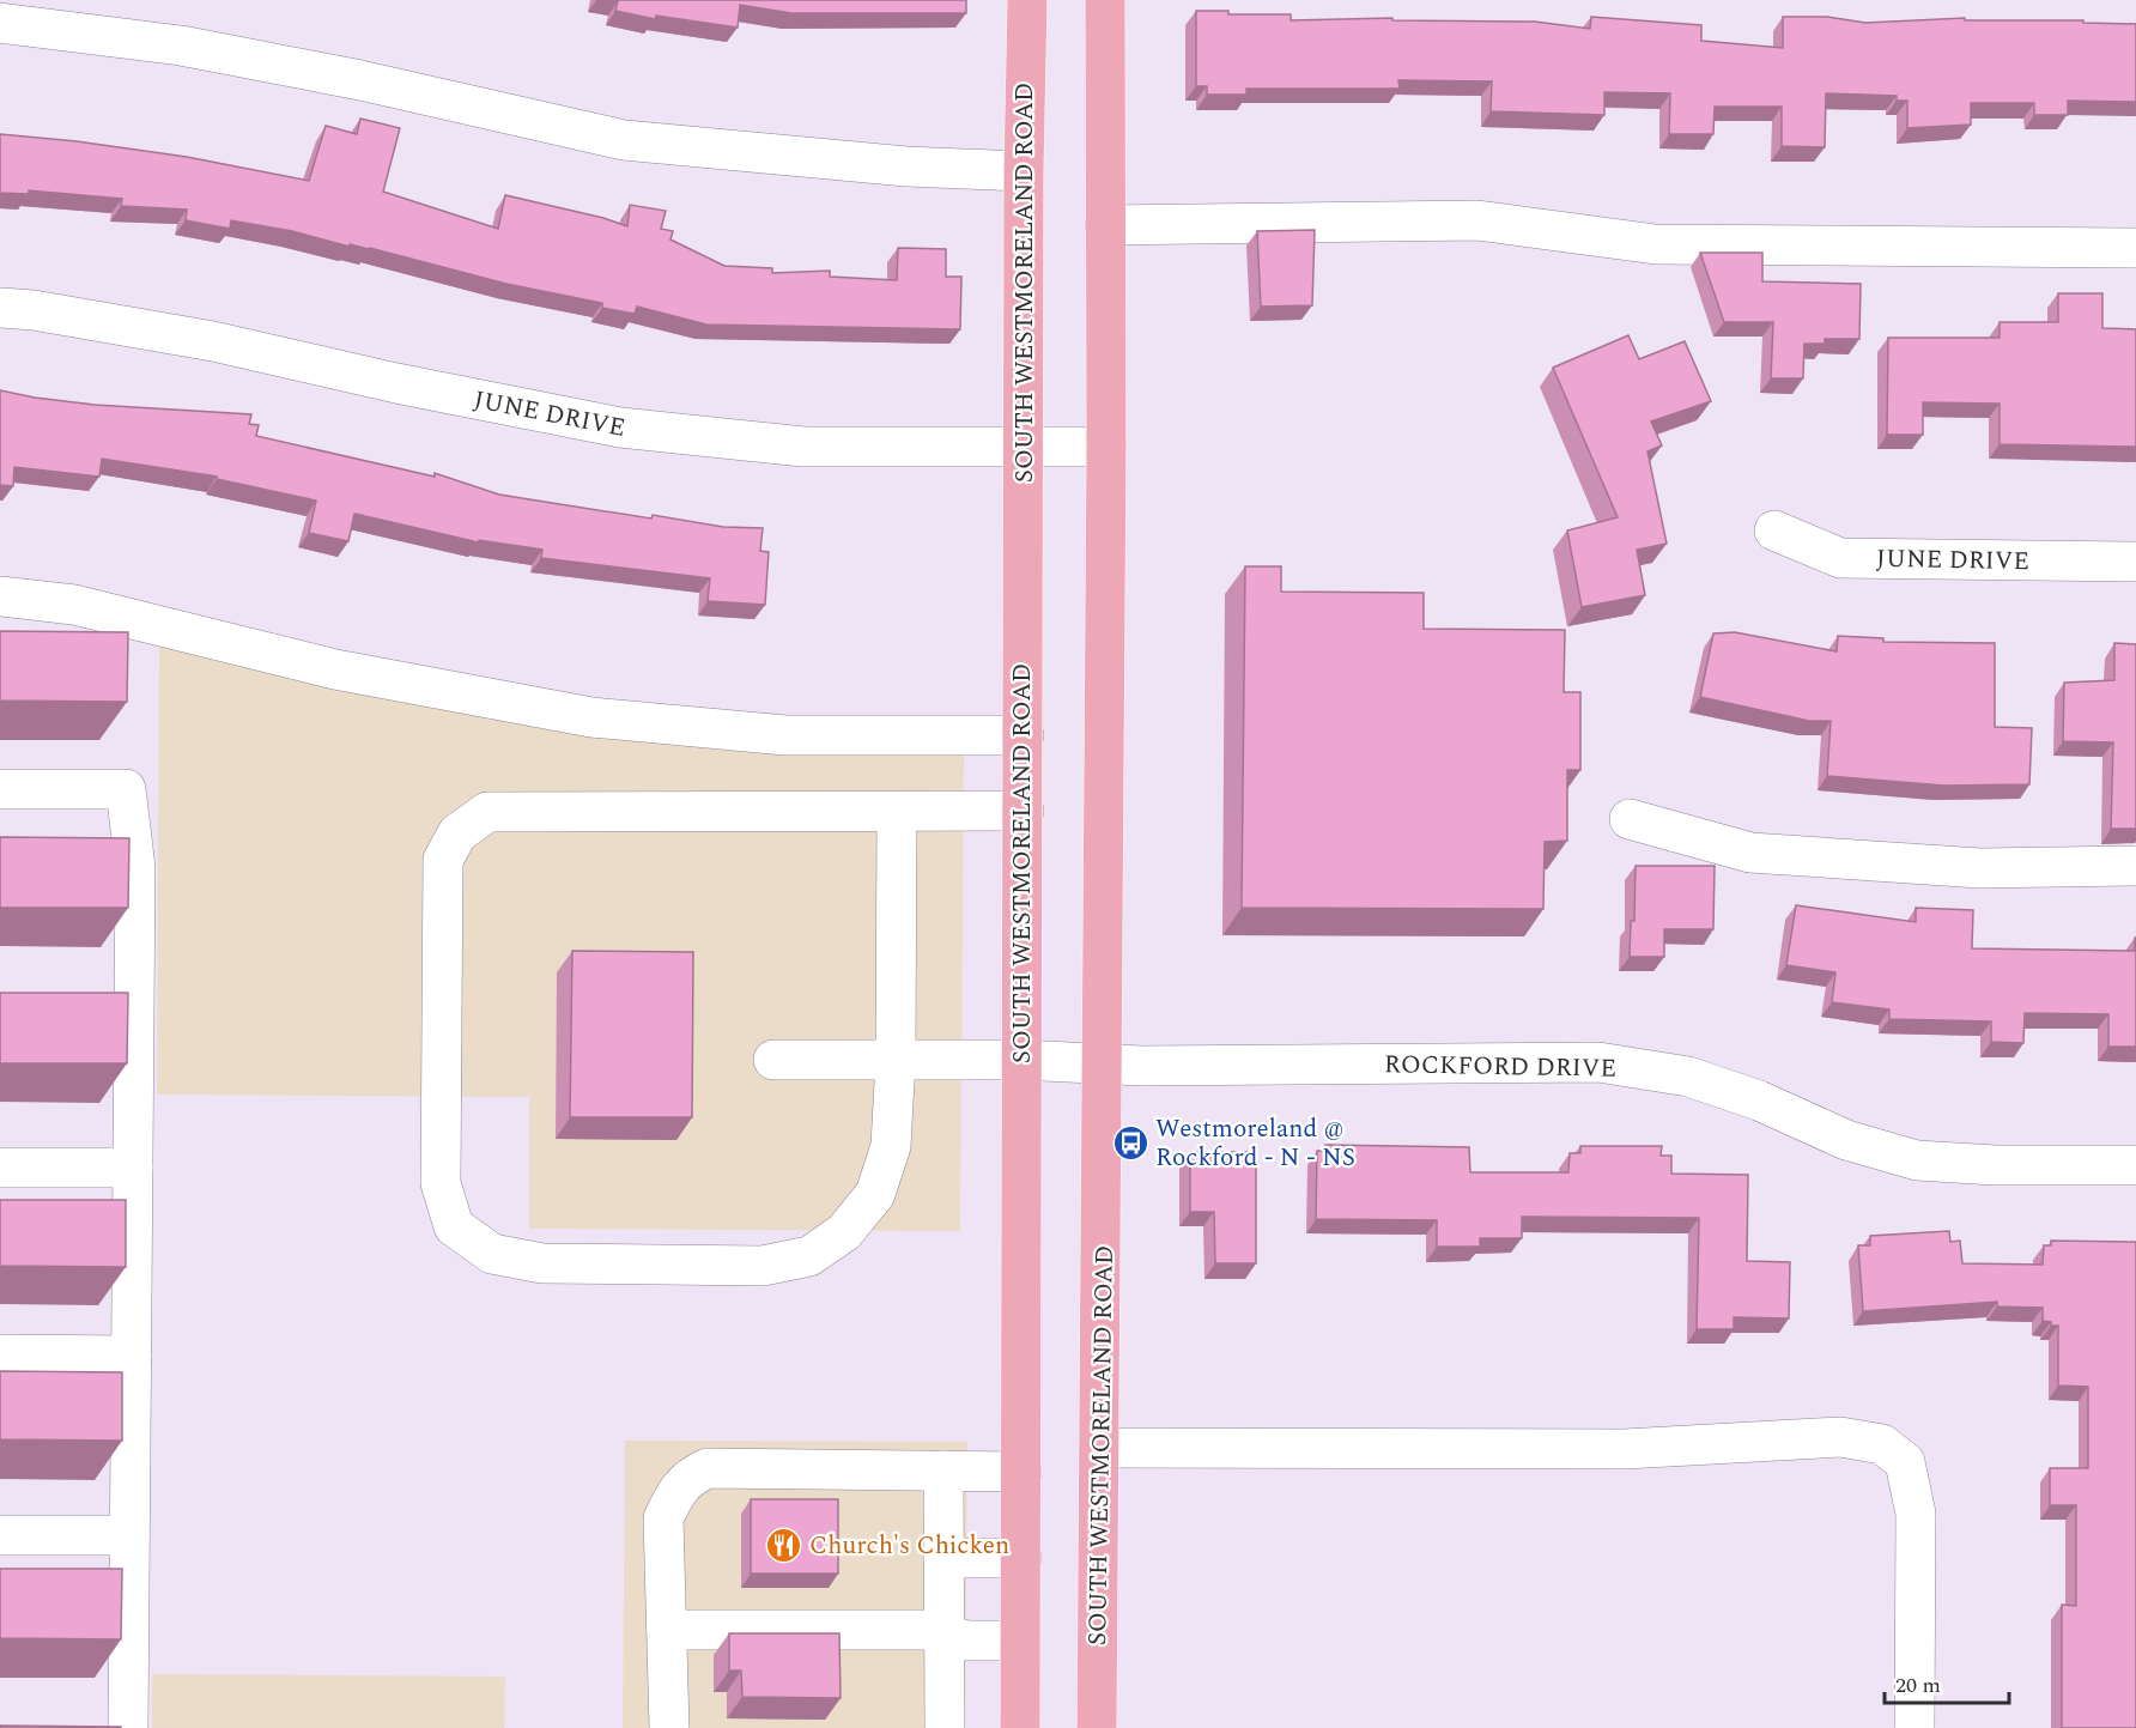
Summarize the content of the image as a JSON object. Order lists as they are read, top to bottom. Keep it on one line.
{"streets":{"main road":["SOUTH WESTMORELAND ROAD"],"street":["JUNE DRIVE","ROCKFORD DRIVE"]},"crossings":[["SOUTH WESTMORELAND ROAD","JUNE DRIVE"],["SOUTH WESTMORELAND ROAD","ROCKFORD DRIVE"]],"places":{"bus stop":["Westmoreland @ Rockford - N - NS"],"restaurant":["Church's Chicken"]},"scale_bar":"20 m"}
